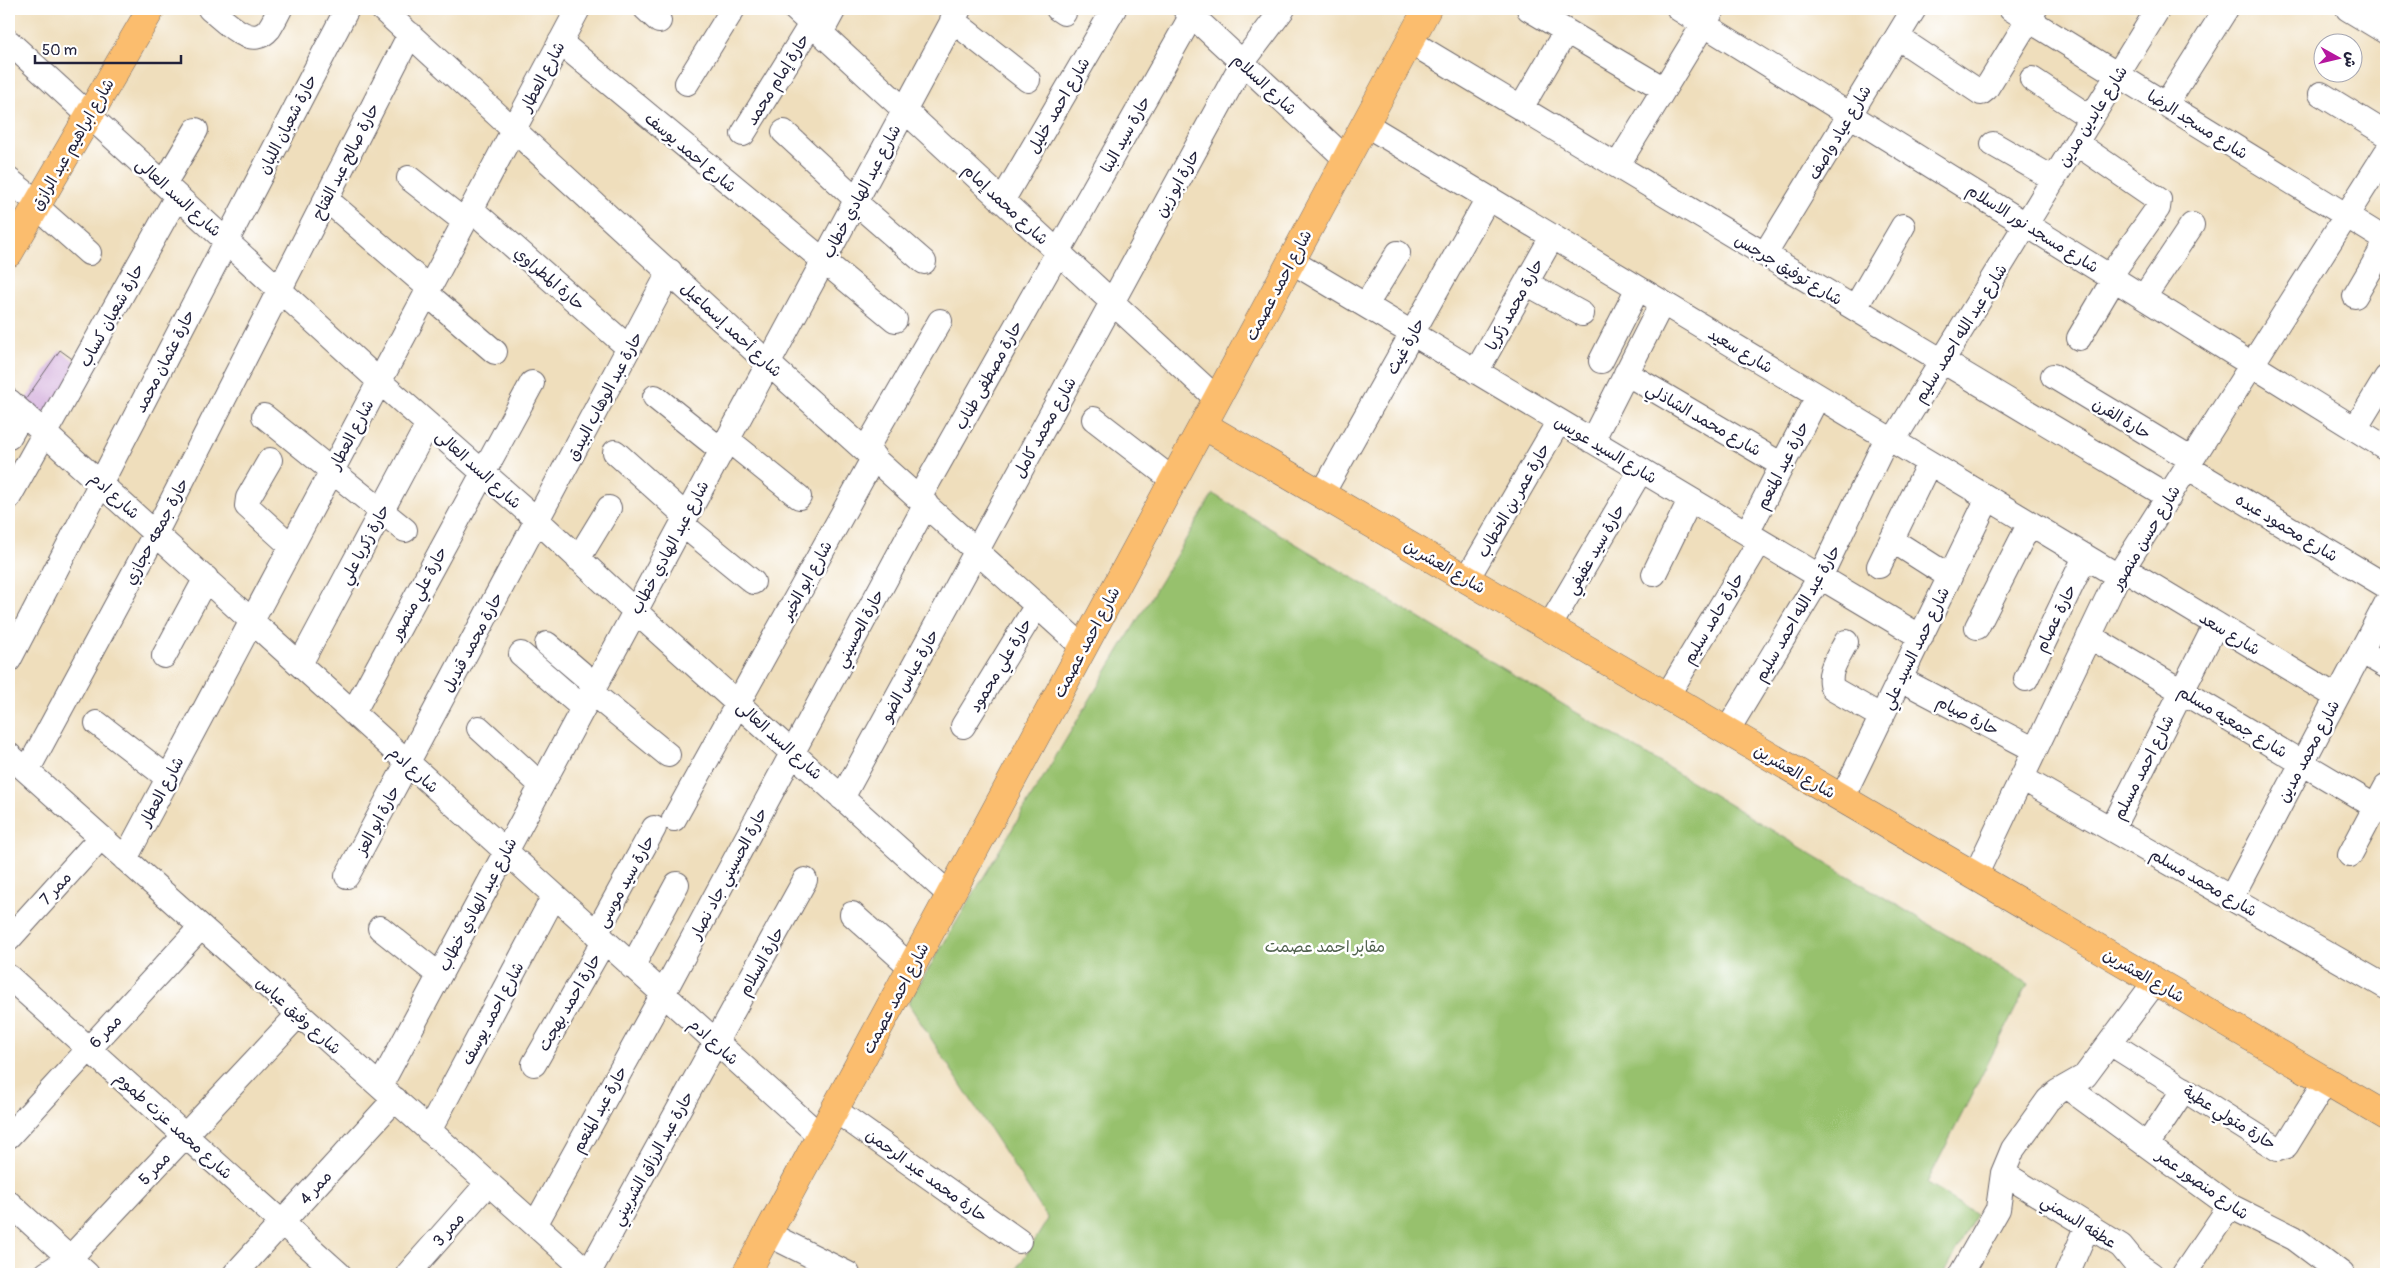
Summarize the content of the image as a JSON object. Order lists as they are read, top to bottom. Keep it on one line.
{"streets":{"main road":["شارع ابراهيم عبد الرازق","شارع احمد عصمت","شارع العشرين"],"street":["شارع العطار","حارة إمام محمد","شارع السلام","شارع احمد خليل","شارع عابدين مدين","حارة شعبان اللبان","شارع مسجد الرضا","شارع عياد واصف","حارة سيد البنا","شارع احمد يوسف","حارة صالح عبد الفتاح","حارة ابو زين","شارع عبد الهادي خطاب","شارع السد العالى","شارع محمد إمام","شارع مسجد نور الاسلام","شارع توفيق جرجس","حارة المطراوي","حارة محمد زكريا","حارة شعبان كساب","شارع أحمد إسماعيل","شارع عبد الله احمد سليم","حارة غيث","شارع سعيد","حارة عثمان محمد","حارة مصطفى طناب","حارة عبد الوهاب البيدق","حارة الفرن","شارع محمد الشاذلي","شارع محمد كامل","شارع السيد عويس","حارة عبد المنعم","شارع ادم","حارة عمر بن الخطاب","شارع محمود عبده","حارة جمعه حجازي","شارع حسن منصور","حارة زكريا علي","حارة سيد عفيفي","شارع ابو الخير","حارة علي منصور","حارة عبد الله احمد سليم","حارة حامد سليم","حارة عصام","حارة الحسيني","شارع سعد","حارة محمد قنديل","شارع حمد السيد علي","حارة علي محمود","حارة عباس الضو","حارة صيام","شارع جمعيه مسلم","شارع محمد مدين","شارع احمد مسلم","حارة ابو العز","حارة الحسيني جاد نصار","حارة سيد موسى","شارع محمد مسلم","ممر 7","حارة السلام","حارة احمد بهجت","شارع وفيق عباس","ممر 6","حارة متولي عطية","شارع محمد عزت طموم","حارة عبد الرزاق الشربيني","ممر 5","حارة محمد عبد الرحمن","شارع منصور عمر","ممر 4","عطفه السمني","ممر 3"]},"crossings":[["شارع العطار","شارع احمد يوسف"],["شارع العطار","شارع السد العالى"],["شارع العطار","حارة المطراوي"],["شارع العطار","شارع أحمد إسماعيل"],["شارع العطار","شارع ادم"],["شارع العطار","شارع وفيق عباس"],["حارة إمام محمد","شارع محمد إمام"],["شارع السلام","حارة سيد البنا"],["شارع السلام","حارة ابو زين"],["شارع السلام","شارع احمد عصمت"],["شارع احمد خليل","شارع محمد إمام"],["شارع عابدين مدين","شارع مسجد الرضا"],["شارع عابدين مدين","شارع مسجد نور الاسلام"],["شارع عابدين مدين","شارع عبد الله احمد سليم"],["حارة شعبان اللبان","شارع السد العالى"],["حارة شعبان اللبان","حارة عثمان محمد"],["شارع مسجد الرضا","شارع حسن منصور"],["شارع عياد واصف","شارع مسجد نور الاسلام"],["شارع عياد واصف","شارع توفيق جرجس"],["حارة سيد البنا","شارع محمد إمام"],["حارة سيد البنا","حارة مصطفى طناب"],["شارع ابراهيم عبد الرازق","شارع السد العالى"],["شارع احمد يوسف","شارع عبد الهادي خطاب"],["شارع احمد يوسف","شارع ادم"],["شارع احمد يوسف","شارع وفيق عباس"],["حارة صالح عبد الفتاح","شارع السد العالى"],["حارة صالح عبد الفتاح","شارع أحمد إسماعيل"],["حارة صالح عبد الفتاح","حارة جمعه حجازي"],["حارة ابو زين","شارع محمد إمام"],["حارة ابو زين","شارع محمد كامل"],["شارع عبد الهادي خطاب","شارع السد العالى"],["شارع عبد الهادي خطاب","شارع محمد إمام"],["شارع عبد الهادي خطاب","شارع أحمد إسماعيل"],["شارع عبد الهادي خطاب","شارع ادم"],["شارع عبد الهادي خطاب","شارع وفيق عباس"],["شارع عبد الهادي خطاب","ممر 4"],["شارع السد العالى","شارع احمد عصمت"],["شارع السد العالى","حارة شعبان كساب"],["شارع السد العالى","حارة عثمان محمد"],["شارع السد العالى","حارة عبد الوهاب البيدق"],["شارع السد العالى","حارة جمعه حجازي"],["شارع السد العالى","حارة زكريا علي"],["شارع السد العالى","شارع ابو الخير"],["شارع السد العالى","حارة علي منصور"],["شارع السد العالى","حارة الحسيني"],["شارع السد العالى","حارة محمد قنديل"],["شارع السد العالى","حارة عباس الضو"],["شارع السد العالى","حارة الحسيني جاد نصار"],["شارع محمد إمام","شارع احمد عصمت"],["شارع محمد إمام","حارة مصطفى طناب"],["شارع محمد إمام","شارع محمد كامل"],["شارع مسجد نور الاسلام","شارع عبد الله احمد سليم"],["شارع مسجد نور الاسلام","شارع حسن منصور"],["شارع توفيق جرجس","شارع احمد عصمت"],["شارع توفيق جرجس","شارع عبد الله احمد سليم"],["شارع توفيق جرجس","شارع حسن منصور"],["حارة المطراوي","حارة عبد الوهاب البيدق"],["شارع احمد عصمت","شارع أحمد إسماعيل"],["شارع احمد عصمت","شارع سعيد"],["شارع احمد عصمت","شارع السيد عويس"],["شارع احمد عصمت","شارع ادم"],["شارع احمد عصمت","شارع العشرين"],["شارع احمد عصمت","حارة محمد عبد الرحمن"],["حارة محمد زكريا","شارع سعيد"],["حارة محمد زكريا","شارع السيد عويس"],["حارة شعبان كساب","شارع ادم"],["شارع أحمد إسماعيل","حارة مصطفى طناب"],["شارع أحمد إسماعيل","حارة عبد الوهاب البيدق"],["شارع أحمد إسماعيل","شارع محمد كامل"],["شارع أحمد إسماعيل","شارع ابو الخير"],["شارع أحمد إسماعيل","حارة الحسيني"],["شارع أحمد إسماعيل","حارة علي محمود"],["شارع أحمد إسماعيل","حارة عباس الضو"],["شارع عبد الله احمد سليم","شارع سعيد"],["شارع عبد الله احمد سليم","حارة عبد الله احمد سليم"],["حارة غيث","شارع سعيد"],["حارة غيث","شارع السيد عويس"],["حارة غيث","شارع العشرين"],["شارع سعيد","حارة عبد المنعم"],["شارع سعيد","شارع حسن منصور"],["شارع سعيد","حارة عبد الله احمد سليم"],["شارع سعيد","حارة عصام"],["شارع سعيد","شارع سعد"],["شارع سعيد","شارع حمد السيد علي"],["حارة عثمان محمد","شارع ادم"],["حارة مصطفى طناب","حارة الحسيني"],["حارة عبد الوهاب البيدق","حارة محمد قنديل"],["حارة الفرن","شارع محمود عبده"],["حارة الفرن","شارع حسن منصور"],["شارع محمد الشاذلي","حارة عبد المنعم"],["شارع محمد كامل","حارة عباس الضو"],["شارع السيد عويس","حارة عبد المنعم"],["شارع السيد عويس","حارة عمر بن الخطاب"],["شارع السيد عويس","حارة سيد عفيفي"],["شارع السيد عويس","حارة عبد الله احمد سليم"],["شارع السيد عويس","حارة حامد سليم"],["شارع السيد عويس","شارع حمد السيد علي"],["حارة عبد المنعم","شارع ادم"],["حارة عبد المنعم","حارة حامد سليم"],["حارة عبد المنعم","حارة الحسيني جاد نصار"],["حارة عبد المنعم","شارع وفيق عباس"],["شارع ادم","حارة جمعه حجازي"],["شارع ادم","حارة زكريا علي"],["شارع ادم","حارة علي منصور"],["شارع ادم","حارة محمد قنديل"],["شارع ادم","حارة ابو العز"],["شارع ادم","حارة الحسيني جاد نصار"],["شارع ادم","حارة سيد موسى"],["شارع ادم","حارة السلام"],["شارع ادم","حارة احمد بهجت"],["شارع ادم","حارة عبد الرزاق الشربيني"],["حارة عمر بن الخطاب","شارع العشرين"],["شارع محمود عبده","شارع حسن منصور"],["حارة جمعه حجازي","شارع وفيق عباس"],["شارع حسن منصور","شارع العشرين"],["شارع حسن منصور","شارع سعد"],["شارع حسن منصور","حارة صيام"],["شارع حسن منصور","شارع جمعيه مسلم"],["شارع حسن منصور","شارع محمد مسلم"],["حارة سيد عفيفي","شارع العشرين"],["شارع العشرين","حارة عبد الله احمد سليم"],["شارع العشرين","حارة حامد سليم"],["شارع العشرين","شارع حمد السيد علي"],["شارع العشرين","حارة متولي عطية"],["شارع ابو الخير","حارة سيد موسى"],["حارة الحسيني","حارة الحسيني جاد نصار"],["شارع سعد","شارع محمد مدين"],["شارع سعد","شارع احمد مسلم"],["حارة محمد قنديل","حارة ابو العز"],["شارع حمد السيد علي","حارة صيام"],["شارع جمعيه مسلم","شارع محمد مدين"],["شارع جمعيه مسلم","شارع احمد مسلم"],["شارع محمد مدين","شارع محمد مسلم"],["شارع احمد مسلم","شارع محمد مسلم"],["حارة سيد موسى","حارة احمد بهجت"],["ممر 7","شارع وفيق عباس"],["حارة السلام","حارة عبد الرزاق الشربيني"],["شارع وفيق عباس","ممر 6"],["شارع وفيق عباس","حارة عبد الرزاق الشربيني"],["شارع وفيق عباس","ممر 5"],["شارع وفيق عباس","ممر 4"],["شارع وفيق عباس","ممر 3"],["ممر 6","شارع محمد عزت طموم"],["شارع محمد عزت طموم","ممر 5"],["شارع محمد عزت طموم","ممر 4"]],"parks":["مقابر احمد عصمت"],"scale_bar":"50 m","north":"right"}
